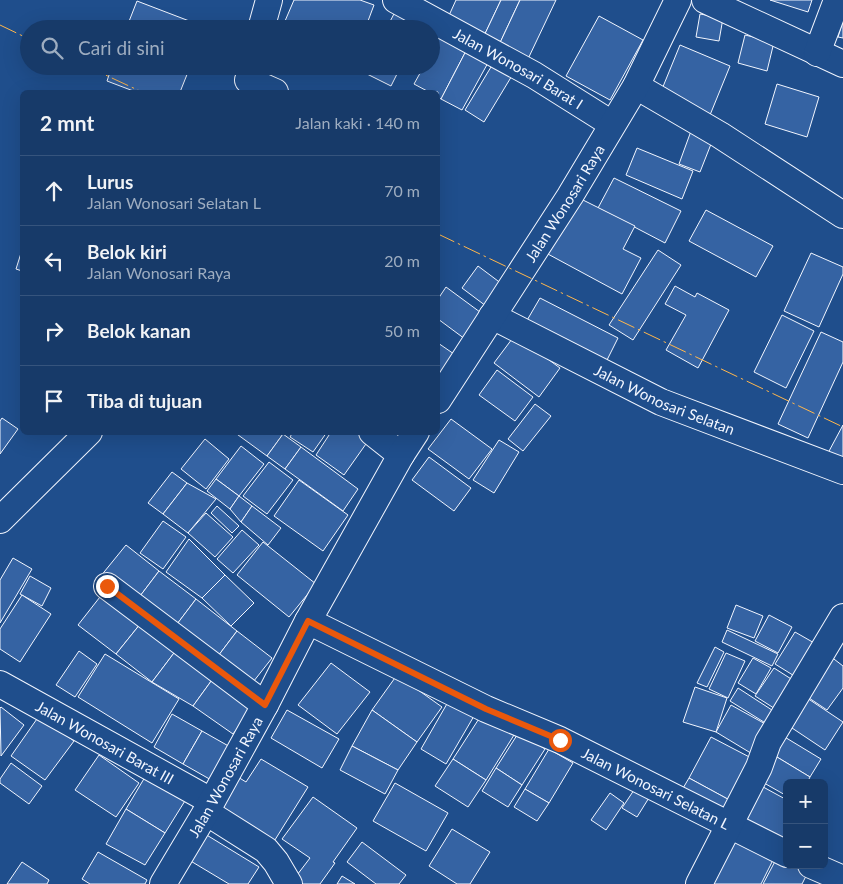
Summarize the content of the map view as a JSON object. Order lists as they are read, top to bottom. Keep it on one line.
{"streets":{"street":["Jalan Wonosari Barat I","Jalan Wonosari Raya","Jalan Wonosari Selatan","Jalan Wonosari Barat III","Jalan Wonosari Selatan L"]},"crossings":[["Jalan Wonosari Barat I","Jalan Wonosari Raya"],["Jalan Wonosari Raya","Jalan Wonosari Selatan"],["Jalan Wonosari Raya","Jalan Wonosari Barat III"],["Jalan Wonosari Raya","Jalan Wonosari Selatan L"]],"page":{"search":"Cari di sini","heading":["2 mnt","Jalan kaki · 140 m"],"list":[["Lurus","Jalan Wonosari Selatan L","70 m"],["Belok kiri","Jalan Wonosari Raya","20 m"],["Belok kanan","50 m"],"Tiba di tujuan"],"map_buttons":["+","−"]}}
